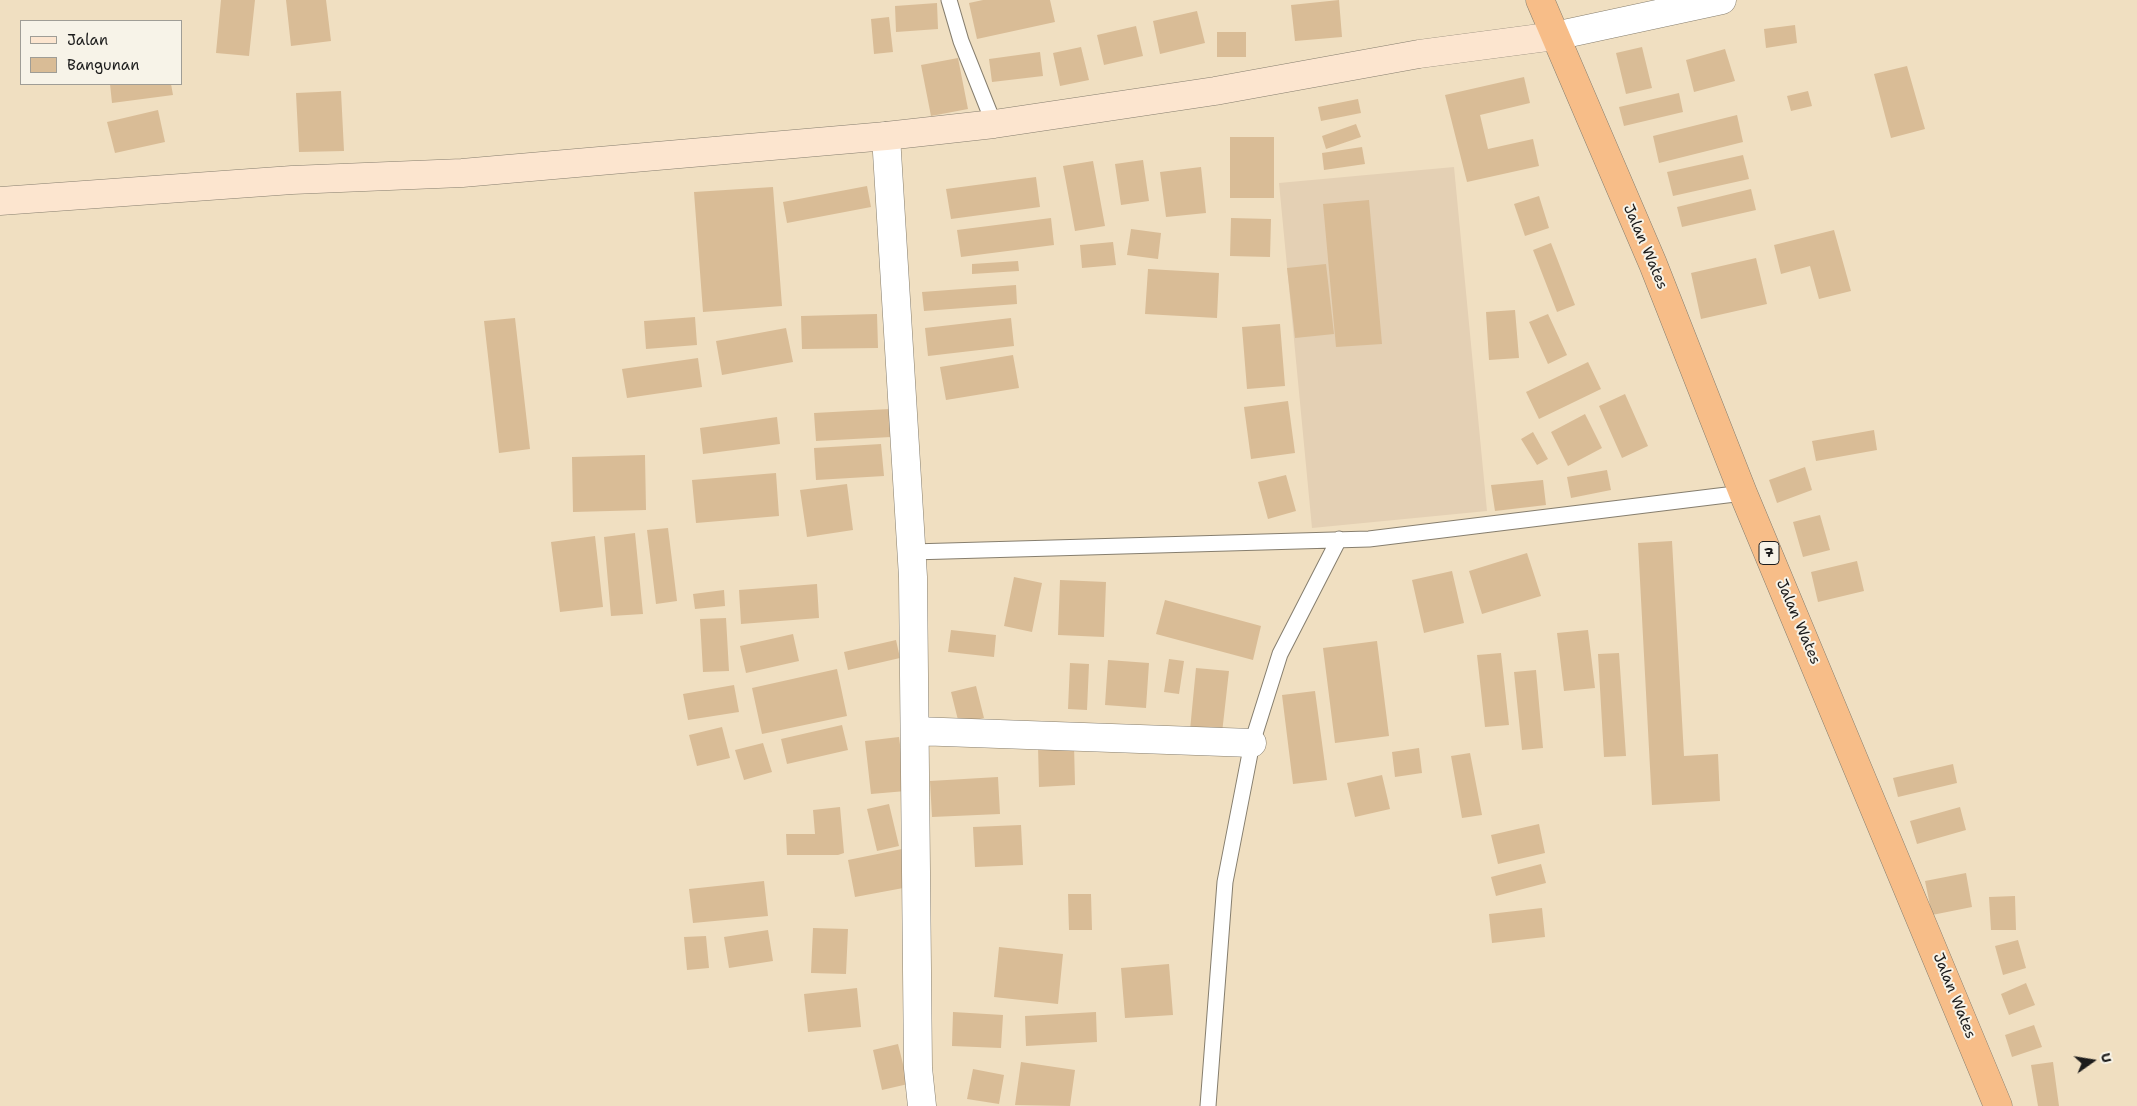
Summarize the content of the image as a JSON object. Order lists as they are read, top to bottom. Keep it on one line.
{"streets":{"highway":["Jalan Wates","7"]},"legend":["Jalan","Bangunan"],"north":"right"}
